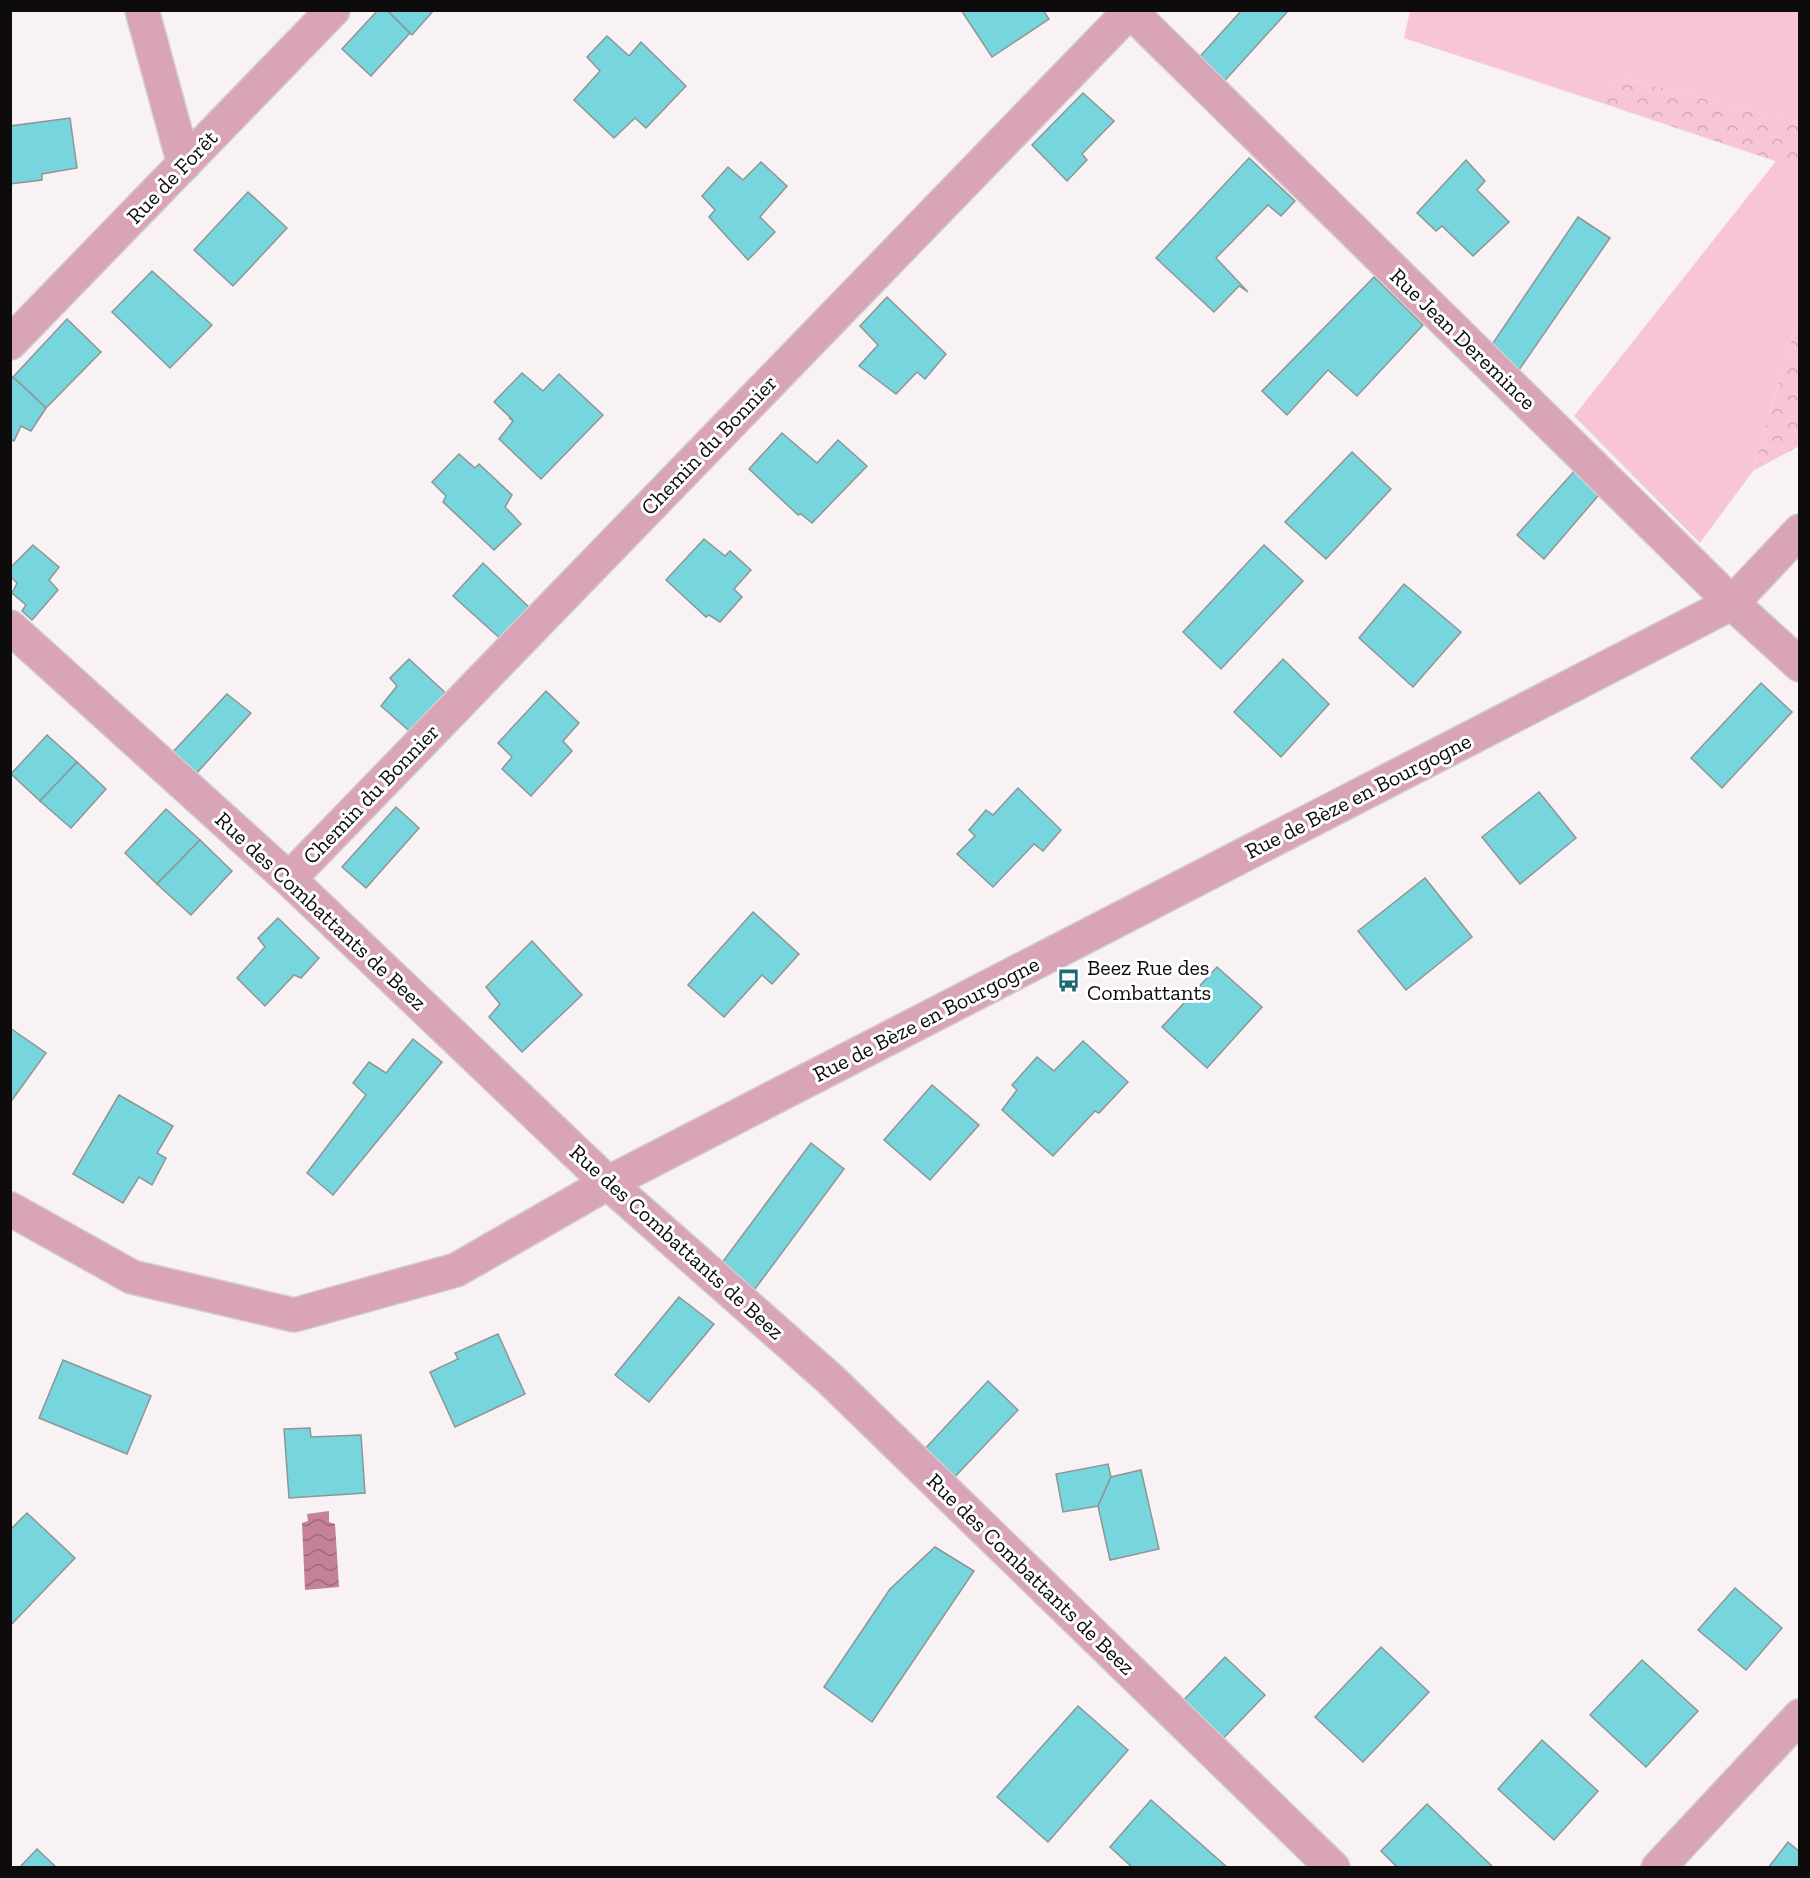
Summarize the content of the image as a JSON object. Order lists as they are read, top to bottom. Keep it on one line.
{"streets":{"street":["Rue de Forêt","Rue Jean Deremince","Chemin du Bonnier","Rue de Bèze en Bourgogne","Rue des Combattants de Beez"]},"crossings":[["Rue Jean Deremince","Chemin du Bonnier"],["Rue Jean Deremince","Rue de Bèze en Bourgogne"],["Chemin du Bonnier","Rue des Combattants de Beez"],["Rue de Bèze en Bourgogne","Rue des Combattants de Beez"]],"places":{"bus stop":["Beez Rue des Combattants"]}}
